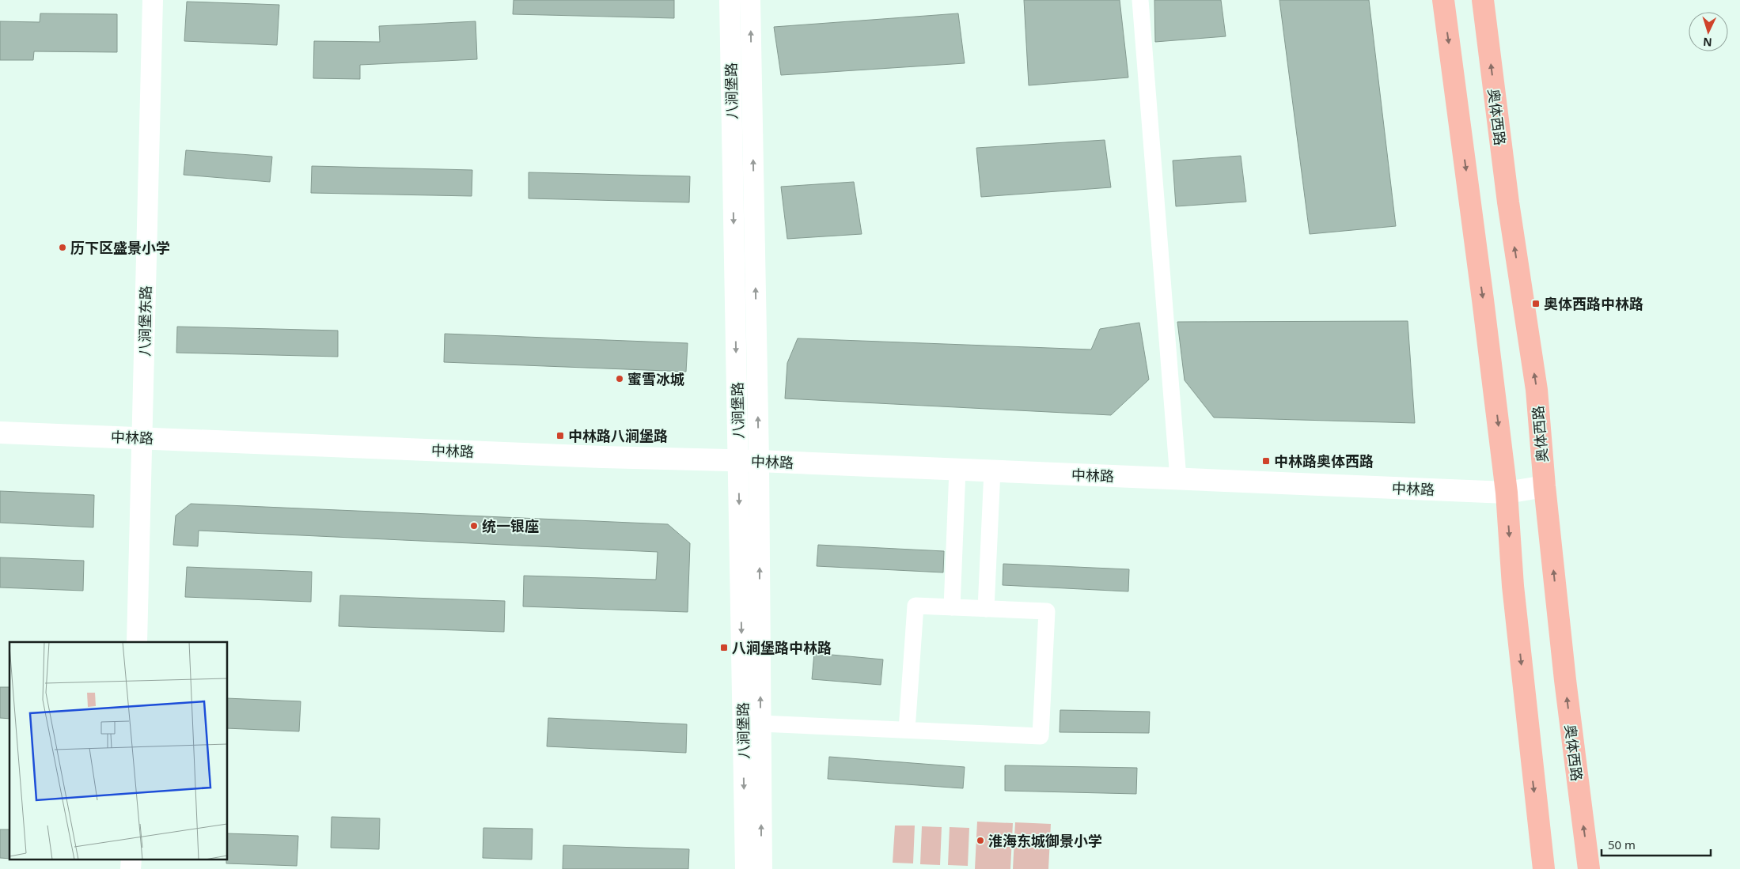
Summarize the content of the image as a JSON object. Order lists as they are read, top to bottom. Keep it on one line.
{"streets":{"main road":["奥体西路","中林路"],"street":["八涧堡路","八涧堡东路"]},"crossings":[["八涧堡路","中林路"],["奥体西路","中林路"],["八涧堡东路","中林路"]],"places":{"other":["历下区盛景小学","蜜雪冰城","统一银座","淮海东城御景小学"],"transit":["奥体西路中林路","中林路八涧堡路","中林路奥体西路","八涧堡路中林路"]},"scale_bar":"50 m","north":"bottom"}
